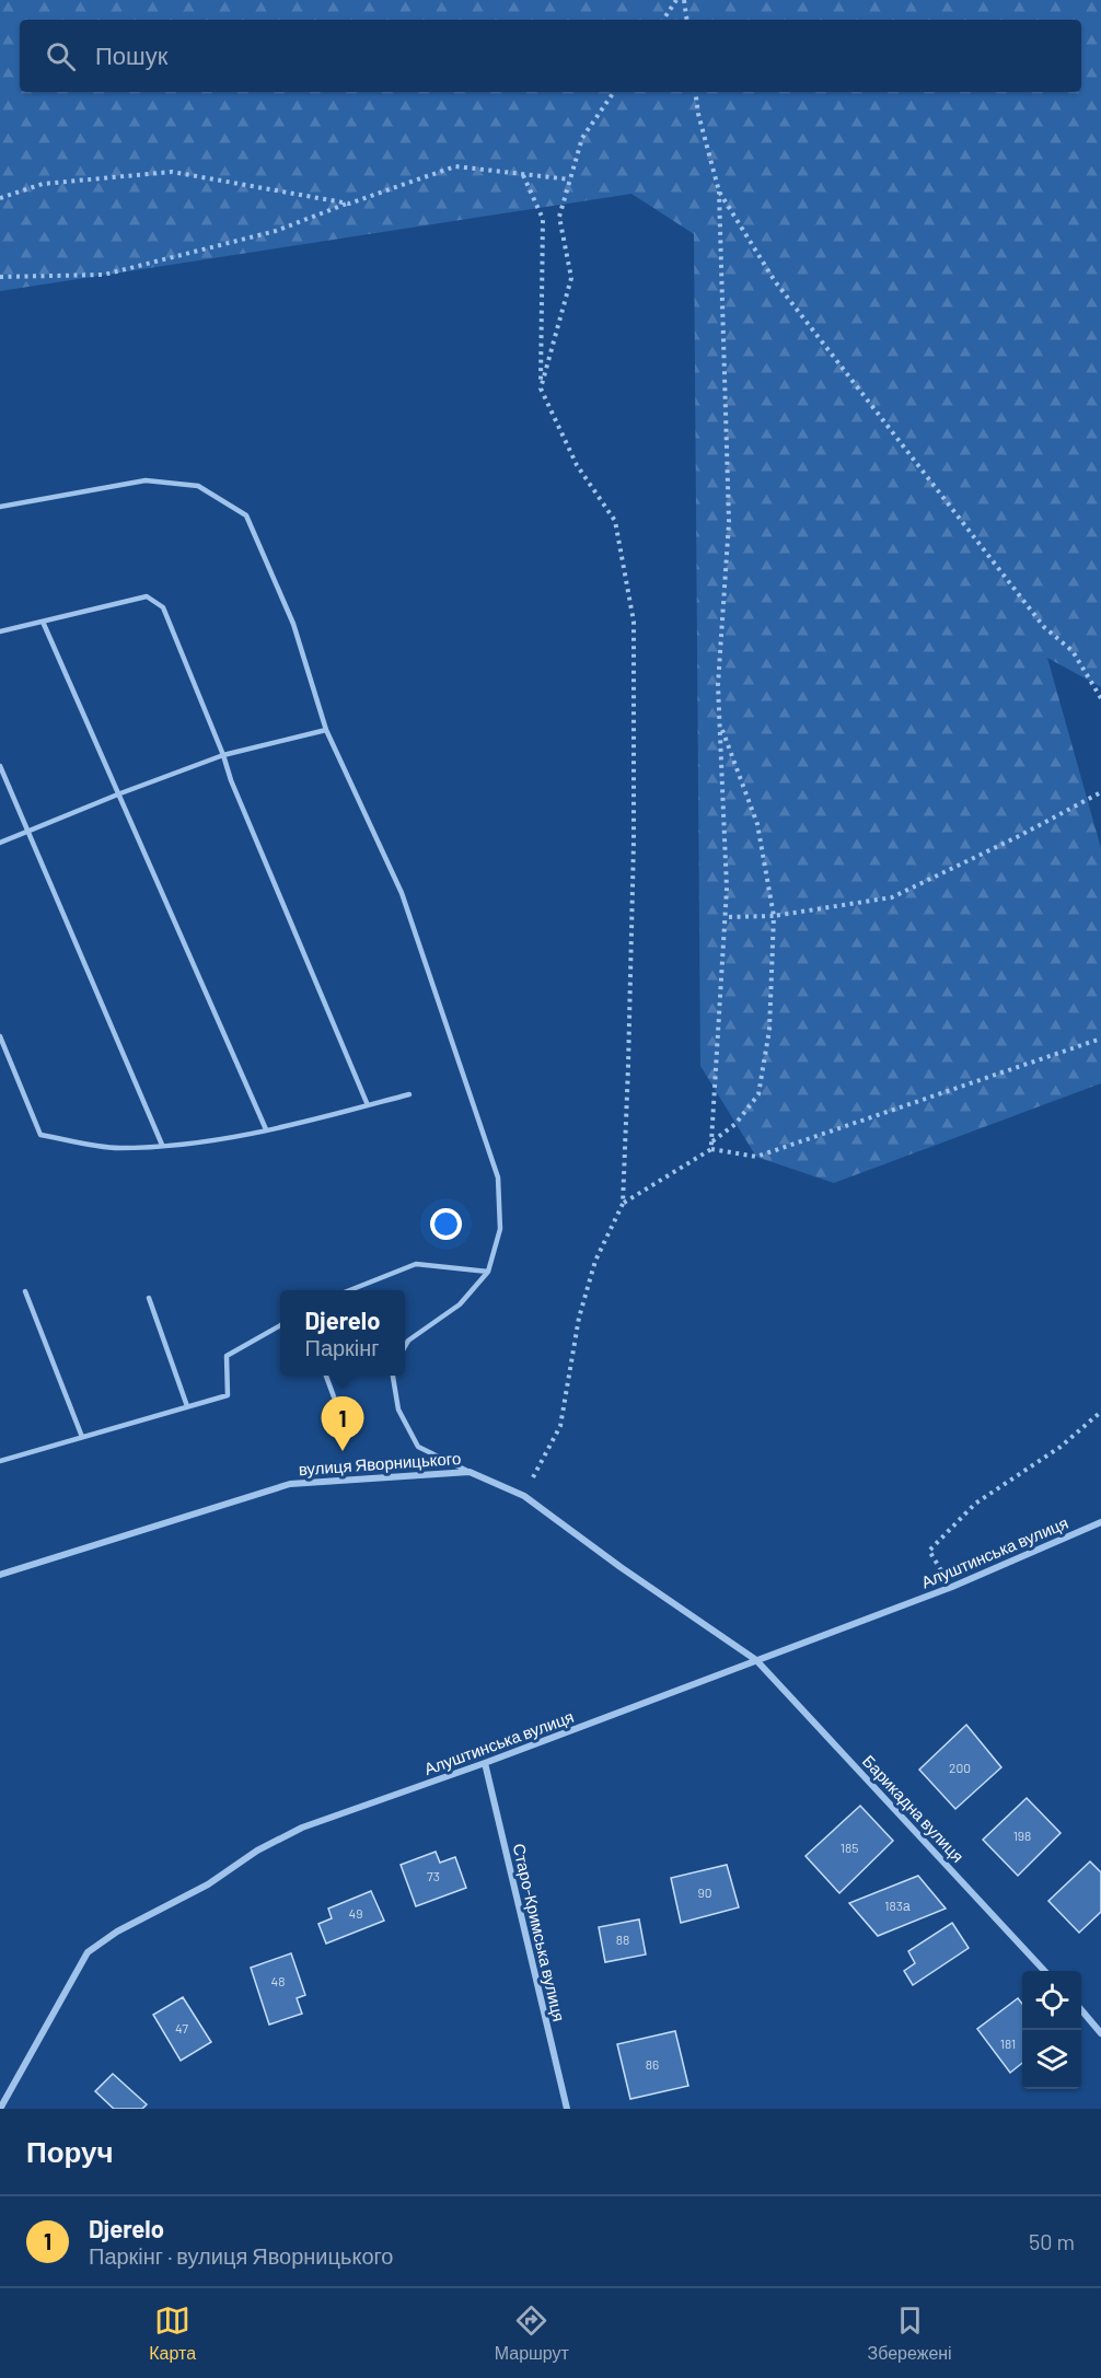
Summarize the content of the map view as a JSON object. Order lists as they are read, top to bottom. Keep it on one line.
{"streets":{"street":["вулиця Яворницького","Алуштинська вулиця","Барикадна вулиця","Старо-Кримська вулиця"]},"crossings":[["вулиця Яворницького","Алуштинська вулиця"],["вулиця Яворницького","Барикадна вулиця"],["Алуштинська вулиця","Барикадна вулиця"],["Алуштинська вулиця","Старо-Кримська вулиця"]],"house_numbers":["200","198","185","73","90","183а","49","88","48","47","181","86"],"page":{"search":"Пошук","popup":["Djerelo","Паркінг"],"pins":"1","heading":"Поруч","list":[{"mark":"1","name":"Djerelo","note":"Паркінг · вулиця Яворницького","value":"50 m"}],"nav":["Карта","Маршрут","Збережені"]}}
